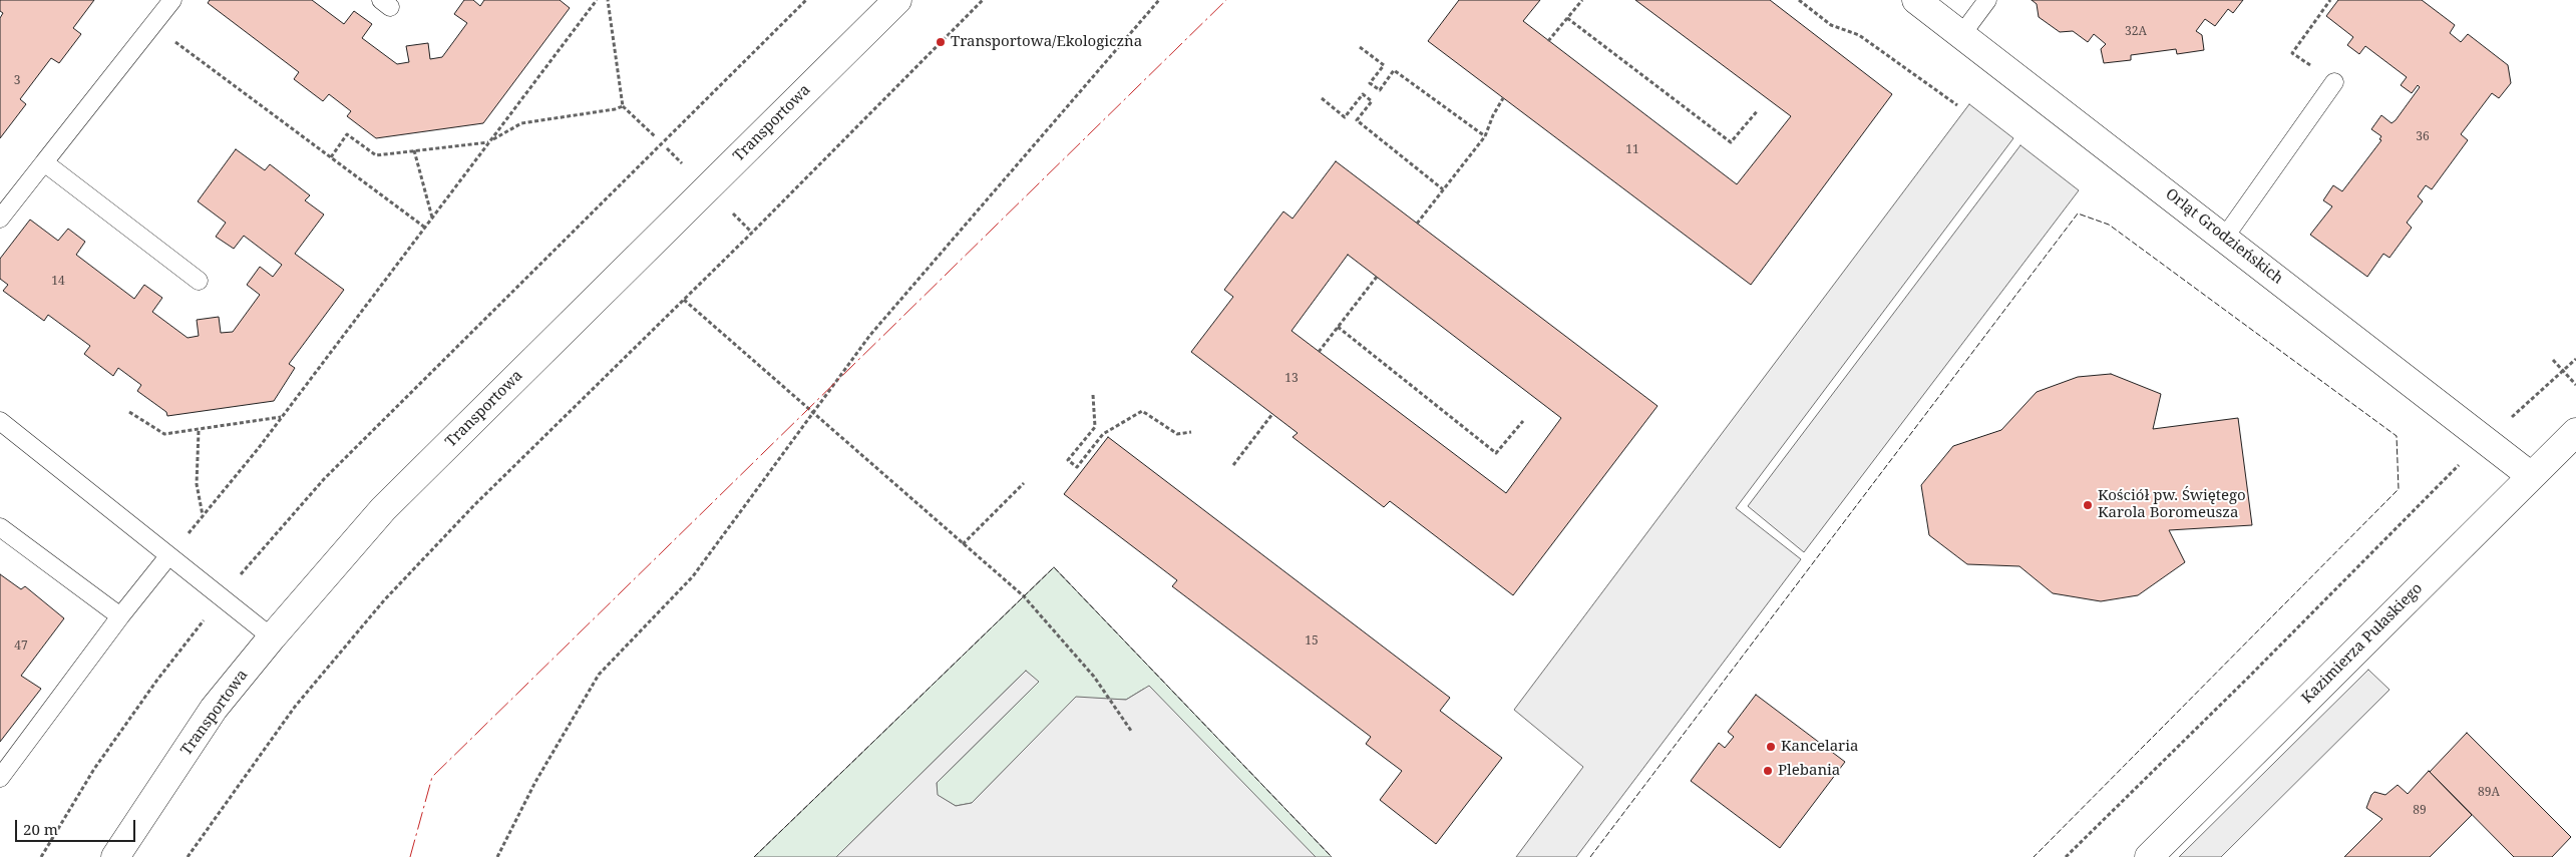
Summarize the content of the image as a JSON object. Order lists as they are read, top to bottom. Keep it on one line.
{"streets":{"street":["Transportowa","Orląt Grodzieńskich","Kazimierza Pułaskiego"]},"crossings":[["Orląt Grodzieńskich","Kazimierza Pułaskiego"]],"places":["Transportowa/Ekologiczna","Kościół pw. Świętego Karola Boromeusza","Kancelaria","Plebania"],"house_numbers":["32A","3","36","11","14","13","15","47","89A","89"],"scale_bar":"20 m"}
